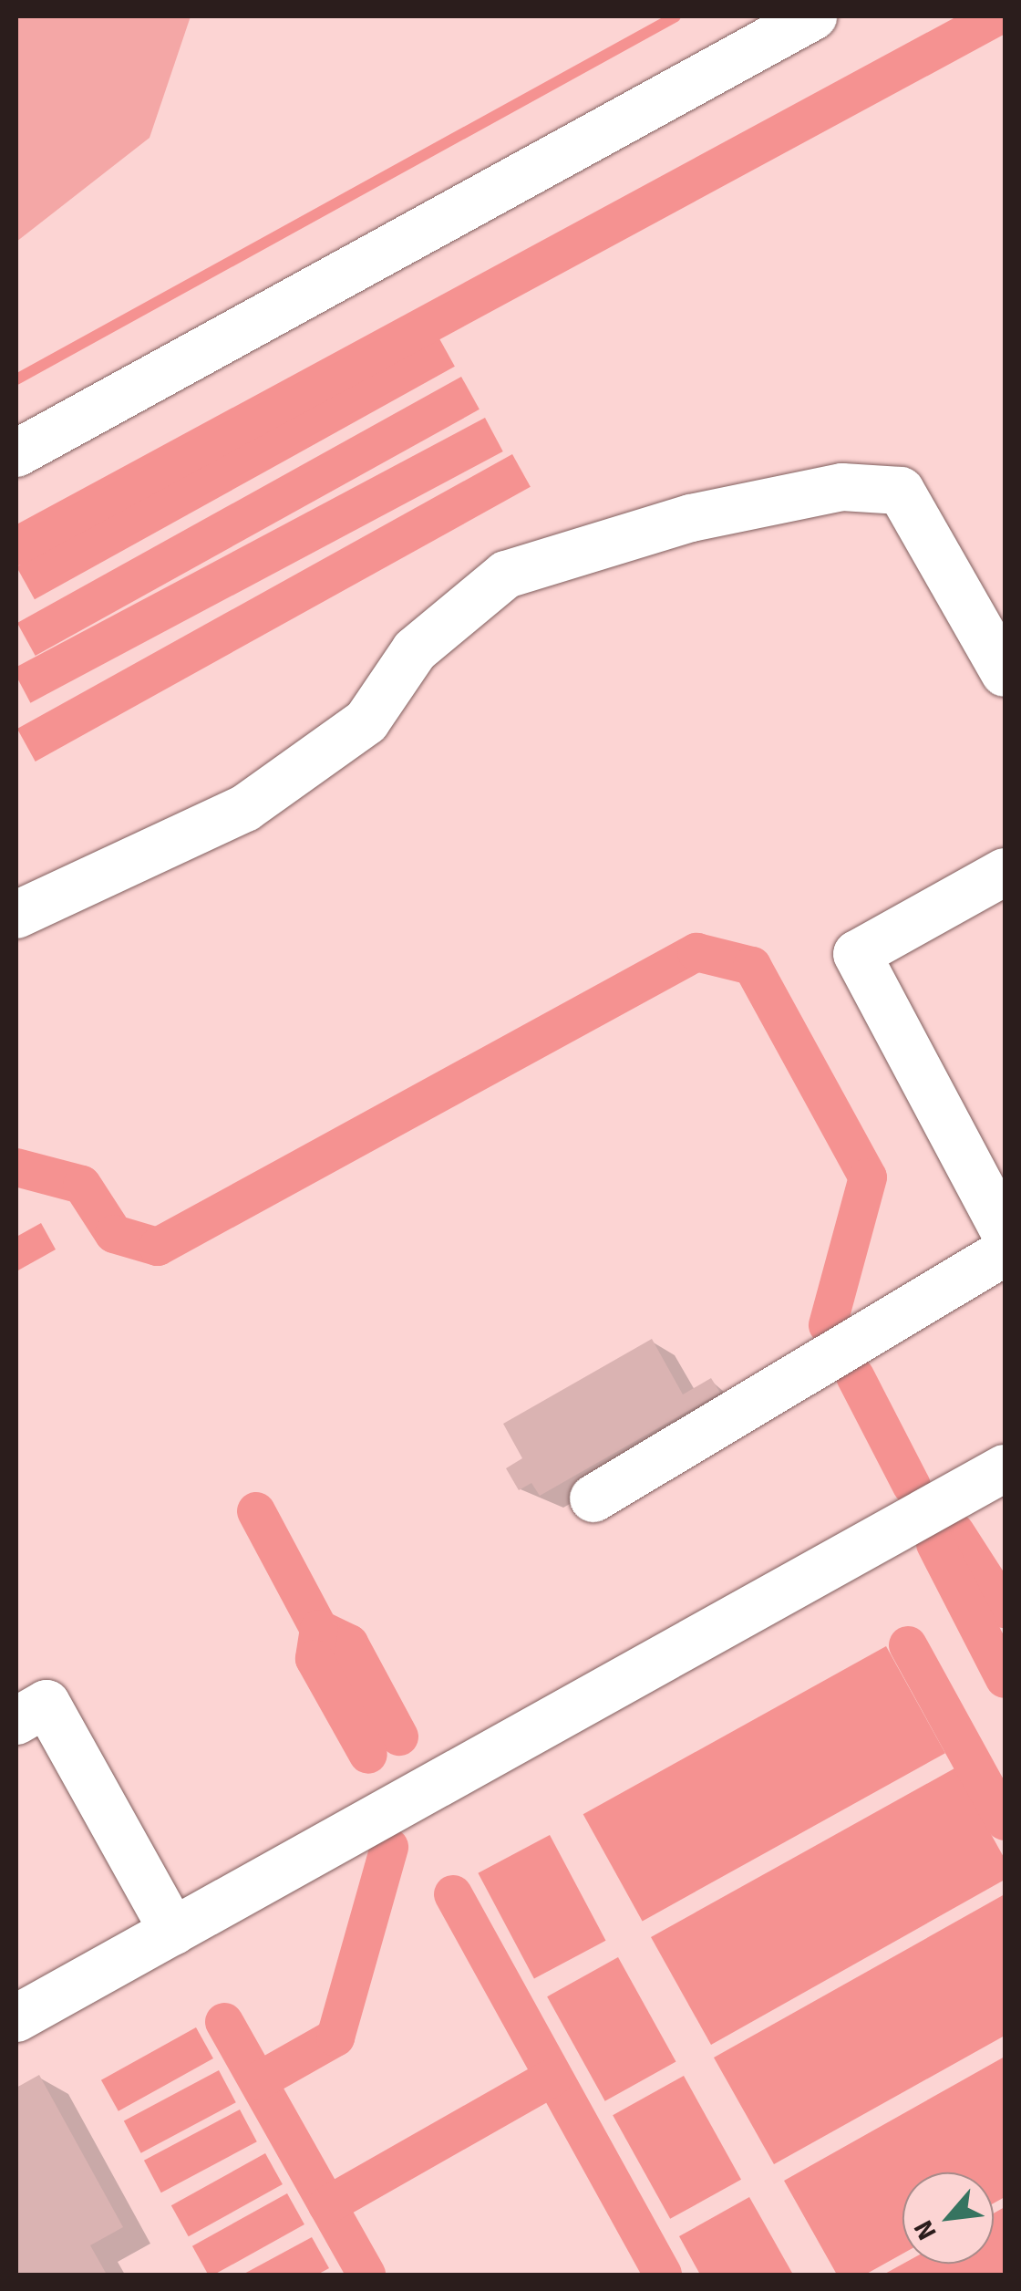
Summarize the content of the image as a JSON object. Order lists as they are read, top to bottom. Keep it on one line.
{"north":"bottom left"}
